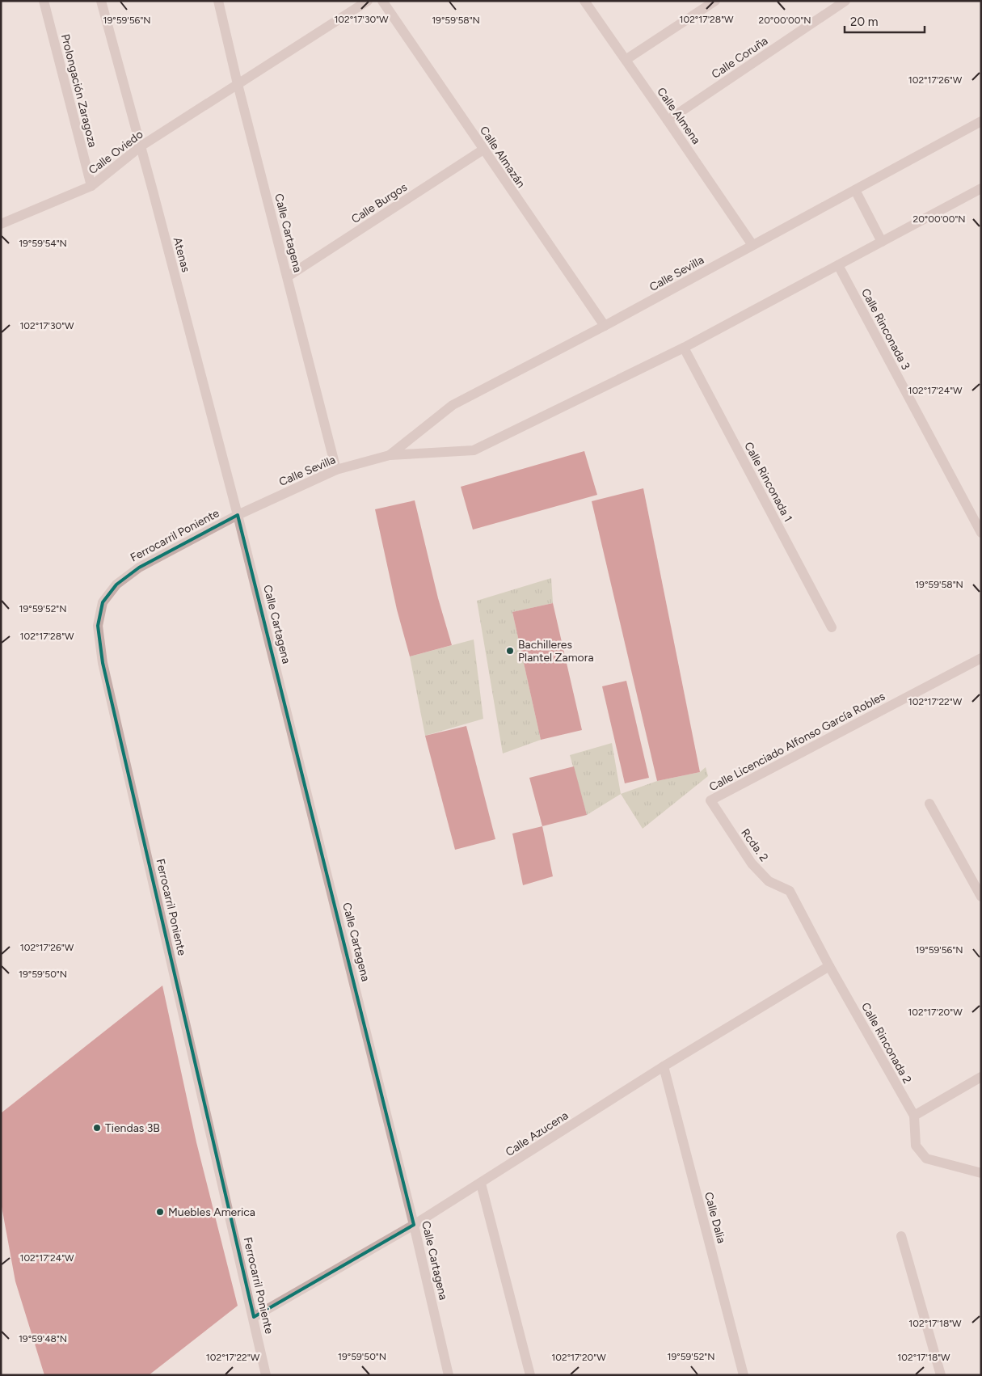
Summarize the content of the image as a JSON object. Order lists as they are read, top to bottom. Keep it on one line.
{"streets":{"street":["Calle Coruña","Prolongación Zaragoza","Calle Almena","Calle Oviedo","Calle Almazán","Calle Burgos","Calle Cartagena","Atenas","Calle Sevilla","Calle Rinconada 3","Calle Rinconada 1","Ferrocarril Poniente","Calle Licenciado Alfonso García Robles","Rcda. 2","Calle Rinconada 2","Calle Azucena","Calle Dalia"]},"crossings":[["Calle Coruña","Calle Almena"],["Prolongación Zaragoza","Calle Oviedo"],["Calle Almena","Calle Sevilla"],["Calle Oviedo","Calle Cartagena"],["Calle Oviedo","Atenas"],["Calle Almazán","Calle Burgos"],["Calle Almazán","Calle Sevilla"],["Calle Burgos","Calle Cartagena"],["Calle Cartagena","Atenas"],["Calle Cartagena","Calle Sevilla"],["Calle Cartagena","Ferrocarril Poniente"],["Calle Cartagena","Calle Azucena"],["Atenas","Calle Sevilla"],["Atenas","Ferrocarril Poniente"],["Calle Sevilla","Calle Rinconada 3"],["Calle Sevilla","Calle Rinconada 1"],["Calle Sevilla","Ferrocarril Poniente"],["Ferrocarril Poniente","Calle Azucena"],["Calle Licenciado Alfonso García Robles","Rcda. 2"],["Rcda. 2","Calle Rinconada 2"],["Calle Rinconada 2","Calle Azucena"],["Calle Azucena","Calle Dalia"]],"places":["Bachilleres Plantel Zamora","Tiendas 3B","Muebles America"],"scale_bar":"20 m","coordinates":["102°17'30\"W","102°17'28\"W","19°59'56\"N","19°59'58\"N","20°00'00\"N","102°17'26\"W","19°59'54\"N","102°17'24\"W","19°59'52\"N","102°17'22\"W","19°59'50\"N","102°17'20\"W","102°17'18\"W","19°59'48\"N"]}
